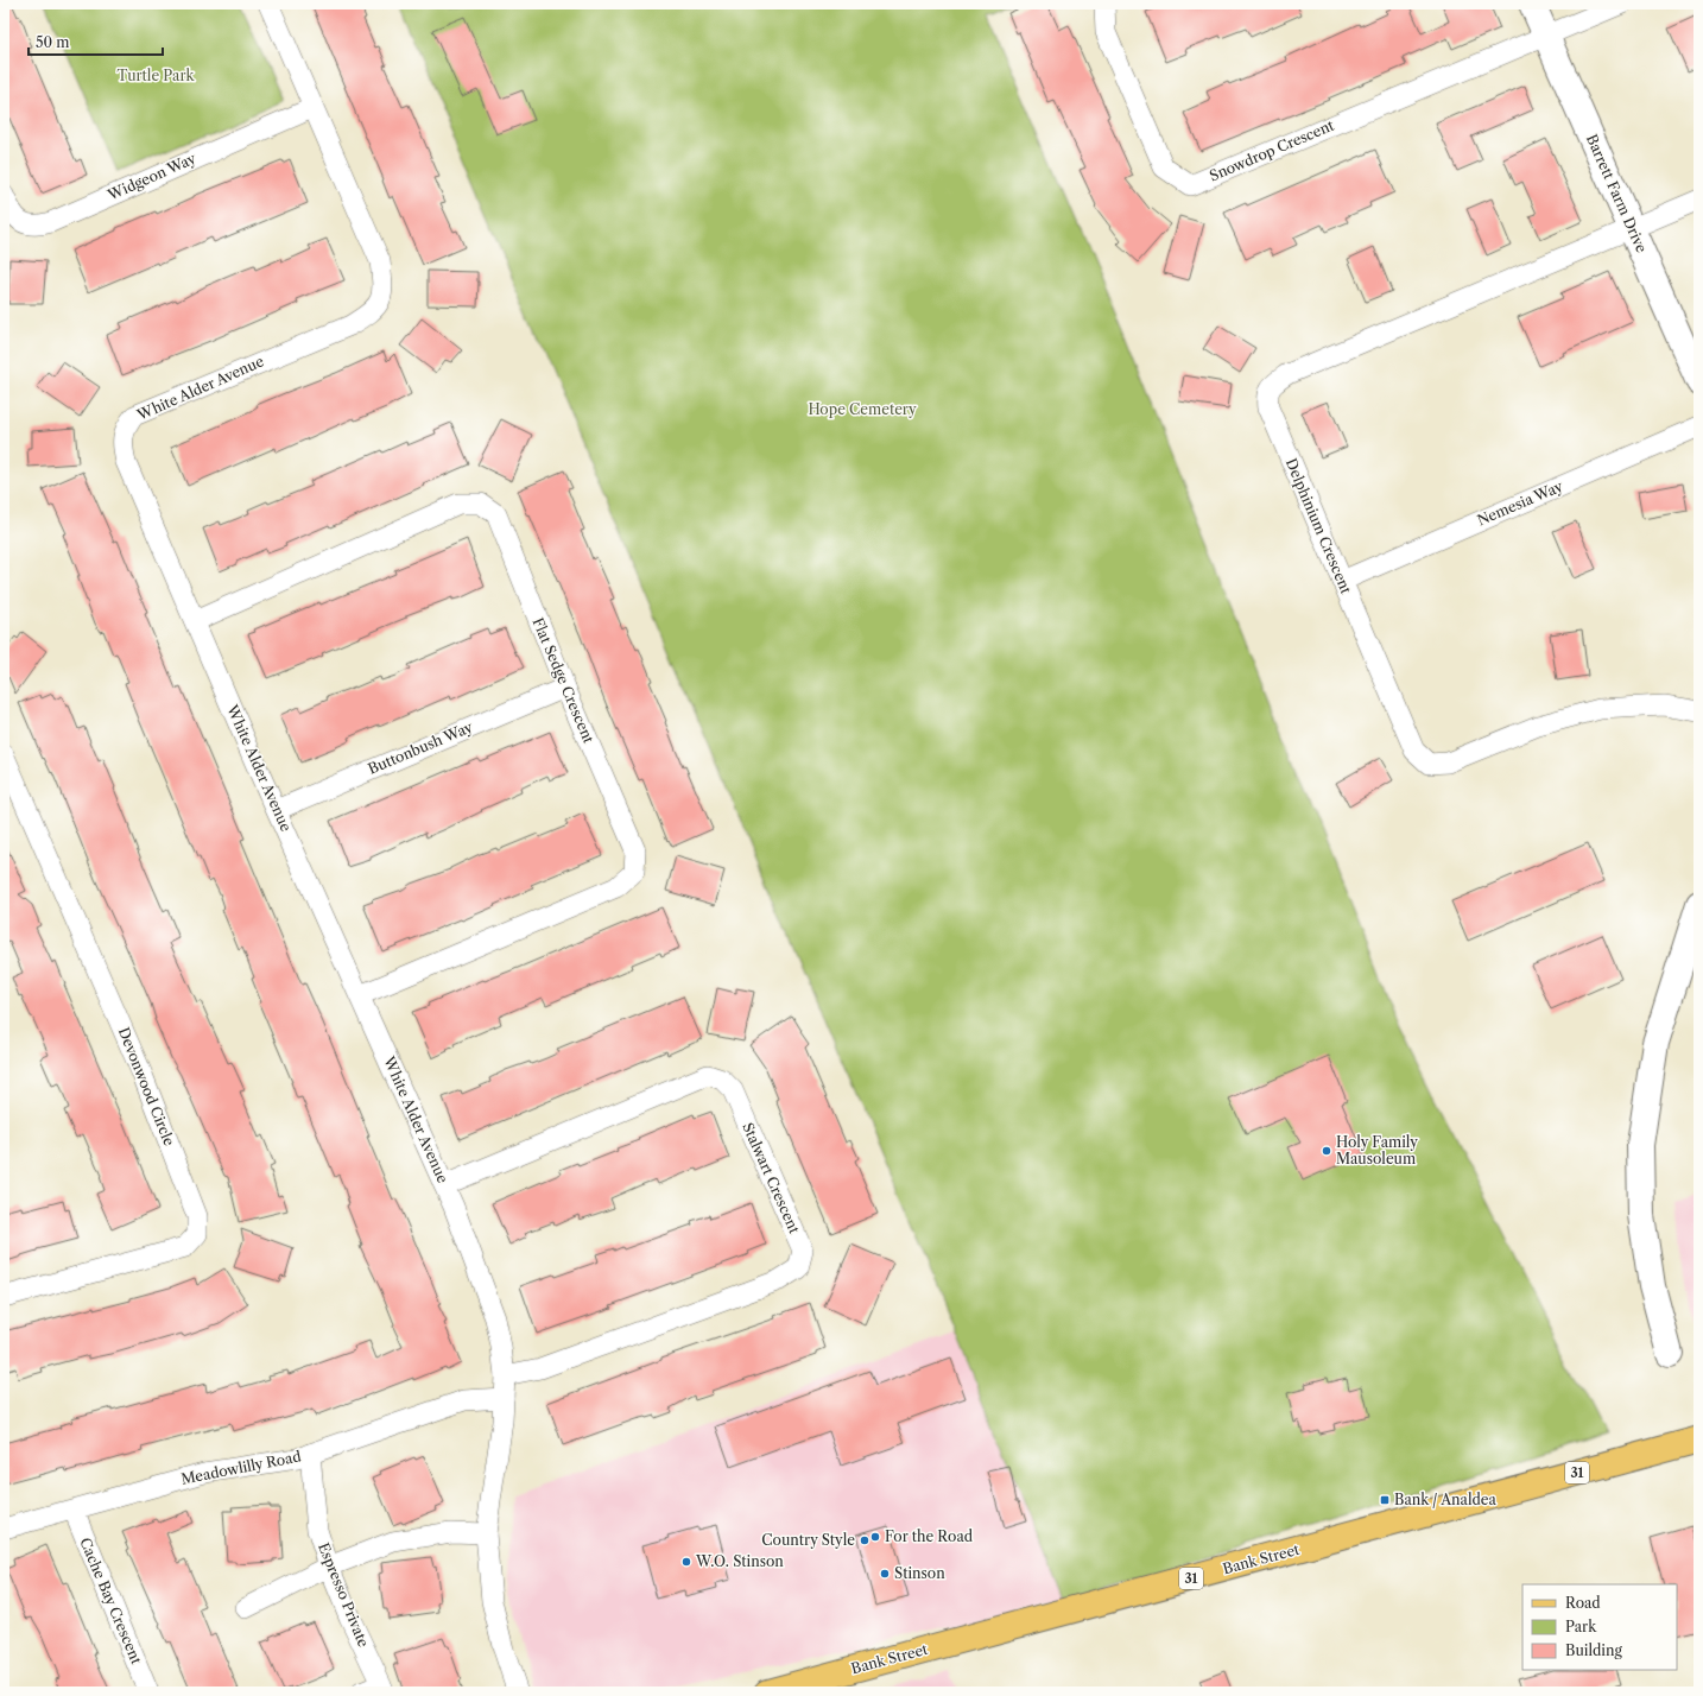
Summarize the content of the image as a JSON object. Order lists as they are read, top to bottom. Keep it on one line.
{"streets":{"main road":["31","Bank Street"],"street":["Snowdrop Crescent","Widgeon Way","Barrett Farm Drive","White Alder Avenue","Nemesia Way","Delphinium Crescent","Flat Sedge Crescent","Buttonbush Way","Devonwood Circle","Stalwart Crescent","Meadowlilly Road","Espresso Private","Cache Bay Crescent"]},"crossings":[["Snowdrop Crescent","Barrett Farm Drive"],["Widgeon Way","White Alder Avenue"],["Barrett Farm Drive","Delphinium Crescent"],["White Alder Avenue","Flat Sedge Crescent"],["White Alder Avenue","Buttonbush Way"],["White Alder Avenue","Stalwart Crescent"],["White Alder Avenue","Meadowlilly Road"],["Nemesia Way","Delphinium Crescent"],["Flat Sedge Crescent","Buttonbush Way"],["Meadowlilly Road","Espresso Private"],["Meadowlilly Road","Cache Bay Crescent"]],"parks":["Turtle Park","Hope Cemetery"],"places":{"other":["Holy Family Mausoleum","For the Road","Country Style","W.O. Stinson","Stinson"],"transit":["Bank / Analdea"]},"legend":["Road","Park","Building"],"scale_bar":"50 m"}
